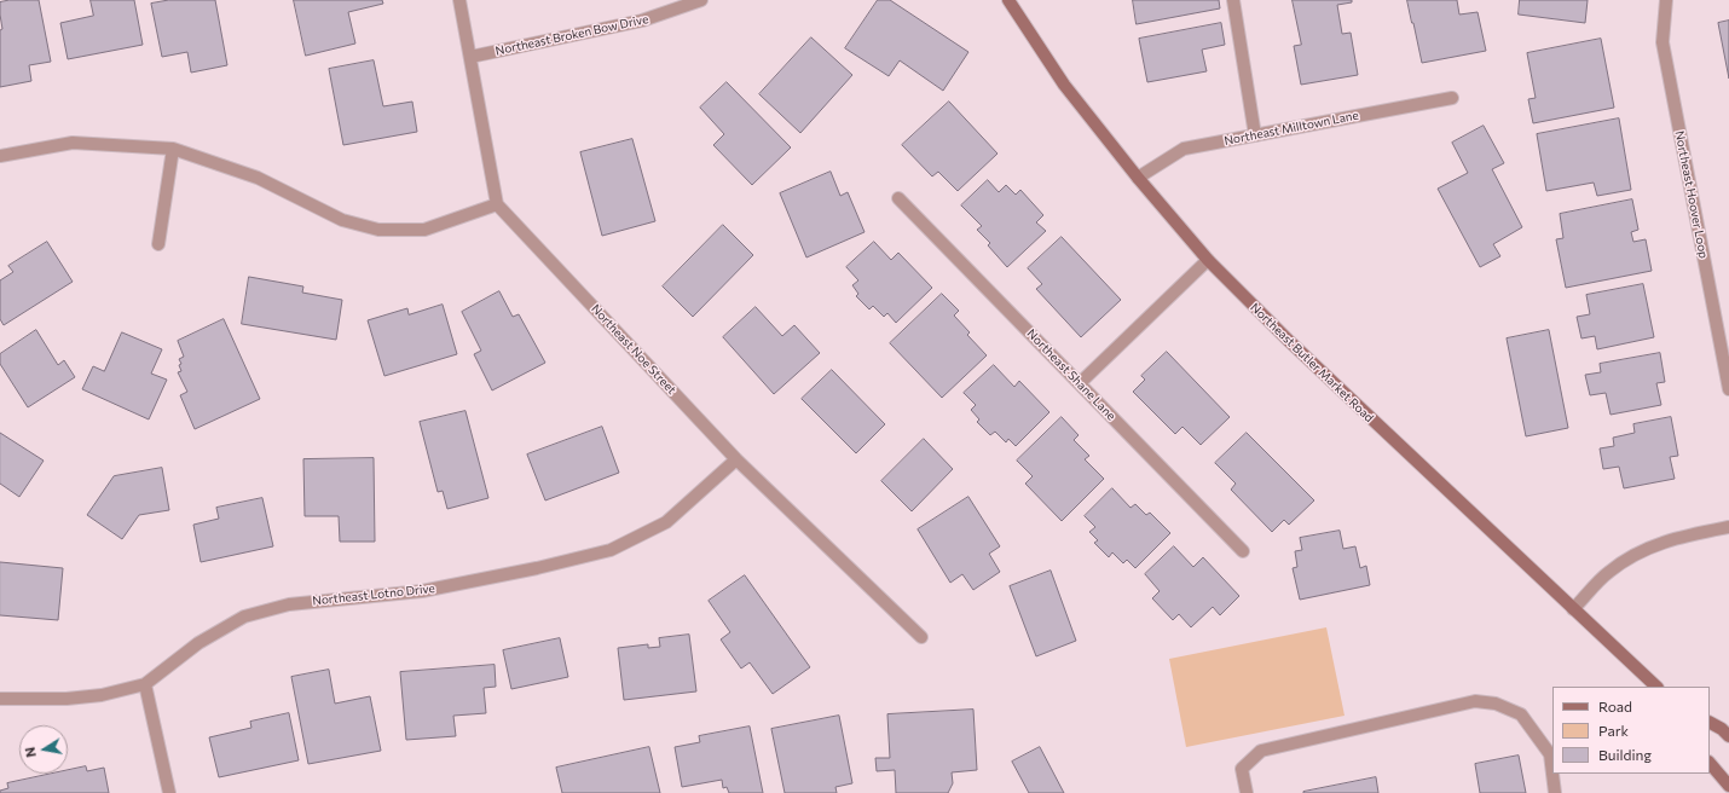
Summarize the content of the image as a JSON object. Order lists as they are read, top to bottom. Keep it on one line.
{"streets":{"main road":["Northeast Butler Market Road"],"street":["Northeast Broken Bow Drive","Northeast Milltown Lane","Northeast Hoover Loop","Northeast Noe Street","Northeast Shane Lane","Northeast Lotno Drive"]},"crossings":[["Northeast Milltown Lane","Northeast Butler Market Road"],["Northeast Noe Street","Northeast Lotno Drive"]],"legend":["Road","Park","Building"],"north":"left"}
